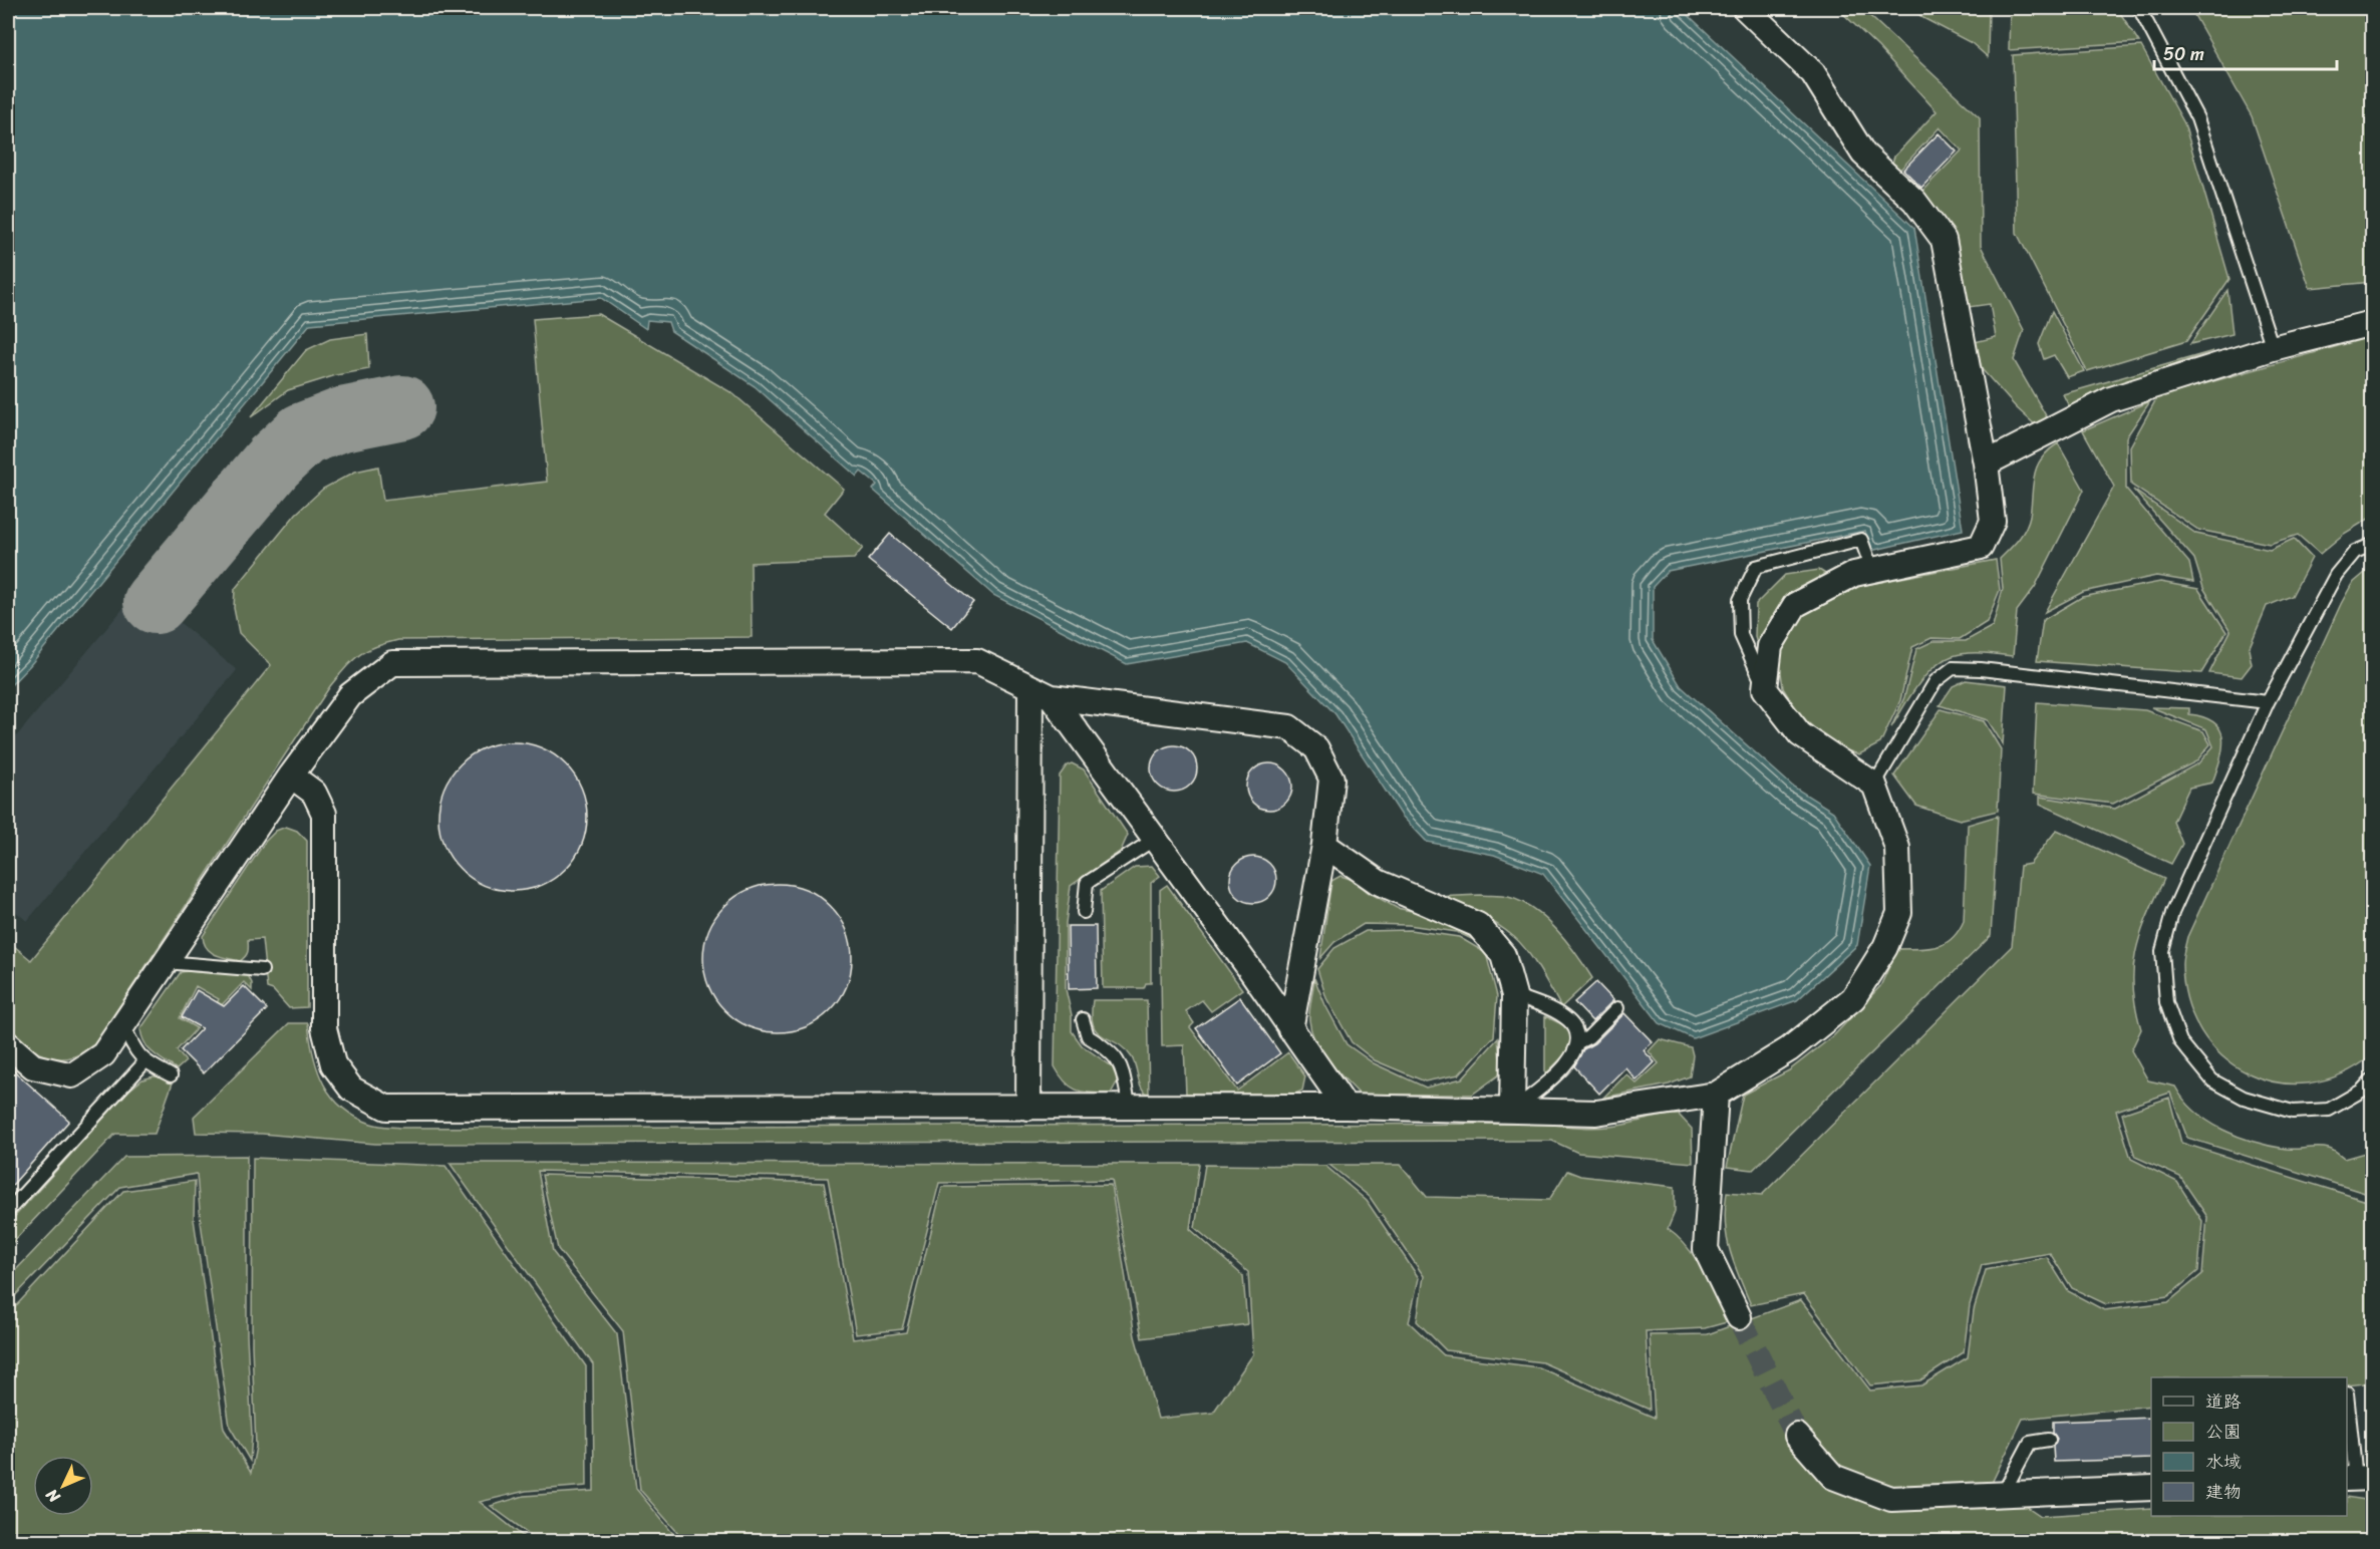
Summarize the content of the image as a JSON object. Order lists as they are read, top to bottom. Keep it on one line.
{"legend":["道路","公園","水域","建物"],"scale_bar":"50 m","north":"bottom left"}
